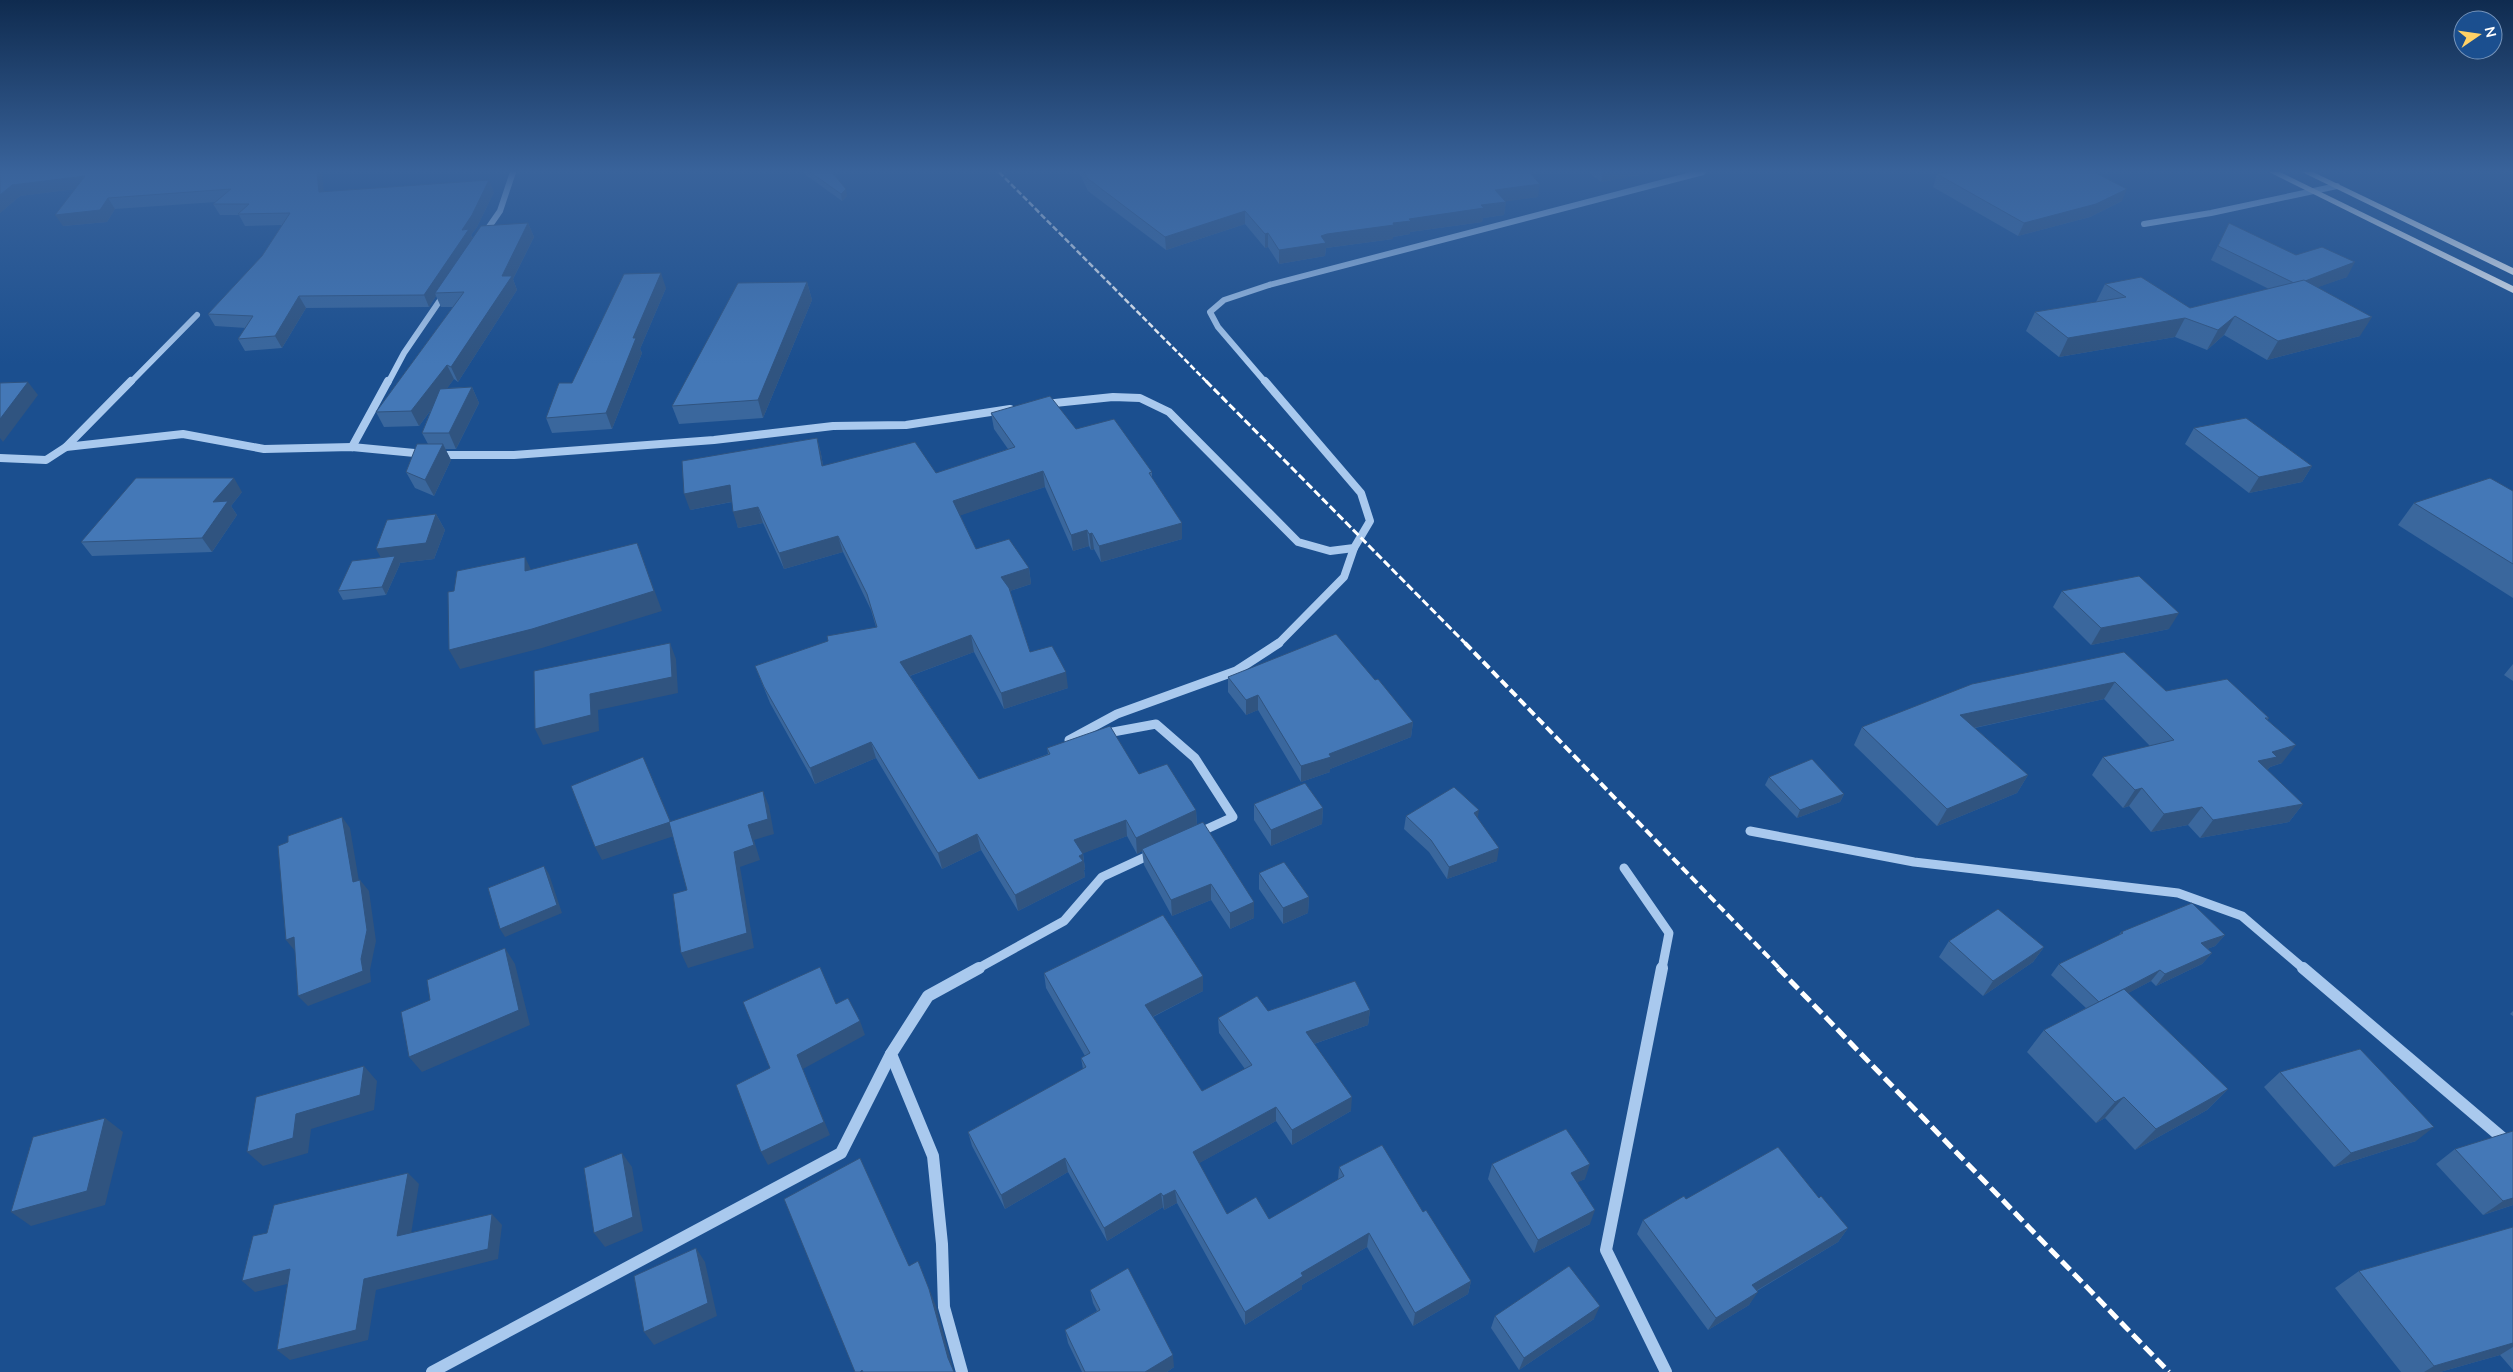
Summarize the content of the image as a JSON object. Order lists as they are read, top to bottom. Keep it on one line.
{"north":"right"}
